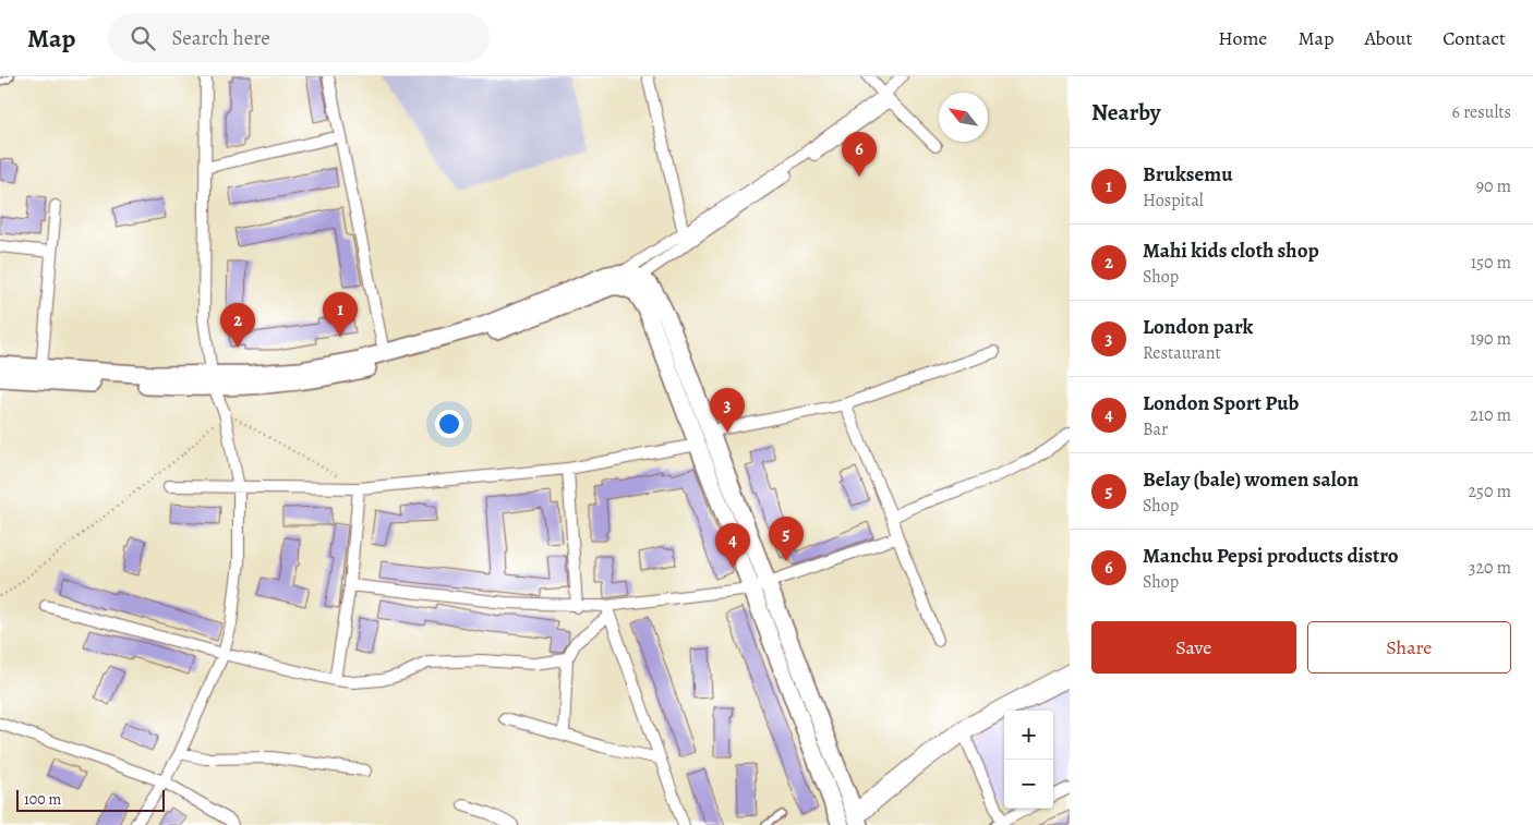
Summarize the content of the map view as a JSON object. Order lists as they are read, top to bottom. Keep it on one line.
{"scale_bar":"100 m","north":"top left","page":{"header":"Map","search":"Search here","nav":["Home","Map","About","Contact"],"heading":["Nearby","6 results"],"pins":["6","1","2","3","5","4"],"list":[{"mark":"1","name":"Bruksemu","note":"Hospital","value":"90 m"},{"mark":"2","name":"Mahi kids cloth shop","note":"Shop","value":"150 m"},{"mark":"3","name":"London park","note":"Restaurant","value":"190 m"},{"mark":"4","name":"London Sport Pub","note":"Bar","value":"210 m"},{"mark":"5","name":"Belay (bale) women salon","note":"Shop","value":"250 m"},{"mark":"6","name":"Manchu Pepsi products distro","note":"Shop","value":"320 m"}],"buttons":["Save","Share"],"map_buttons":["+","−"],"scale":"100 m"}}
